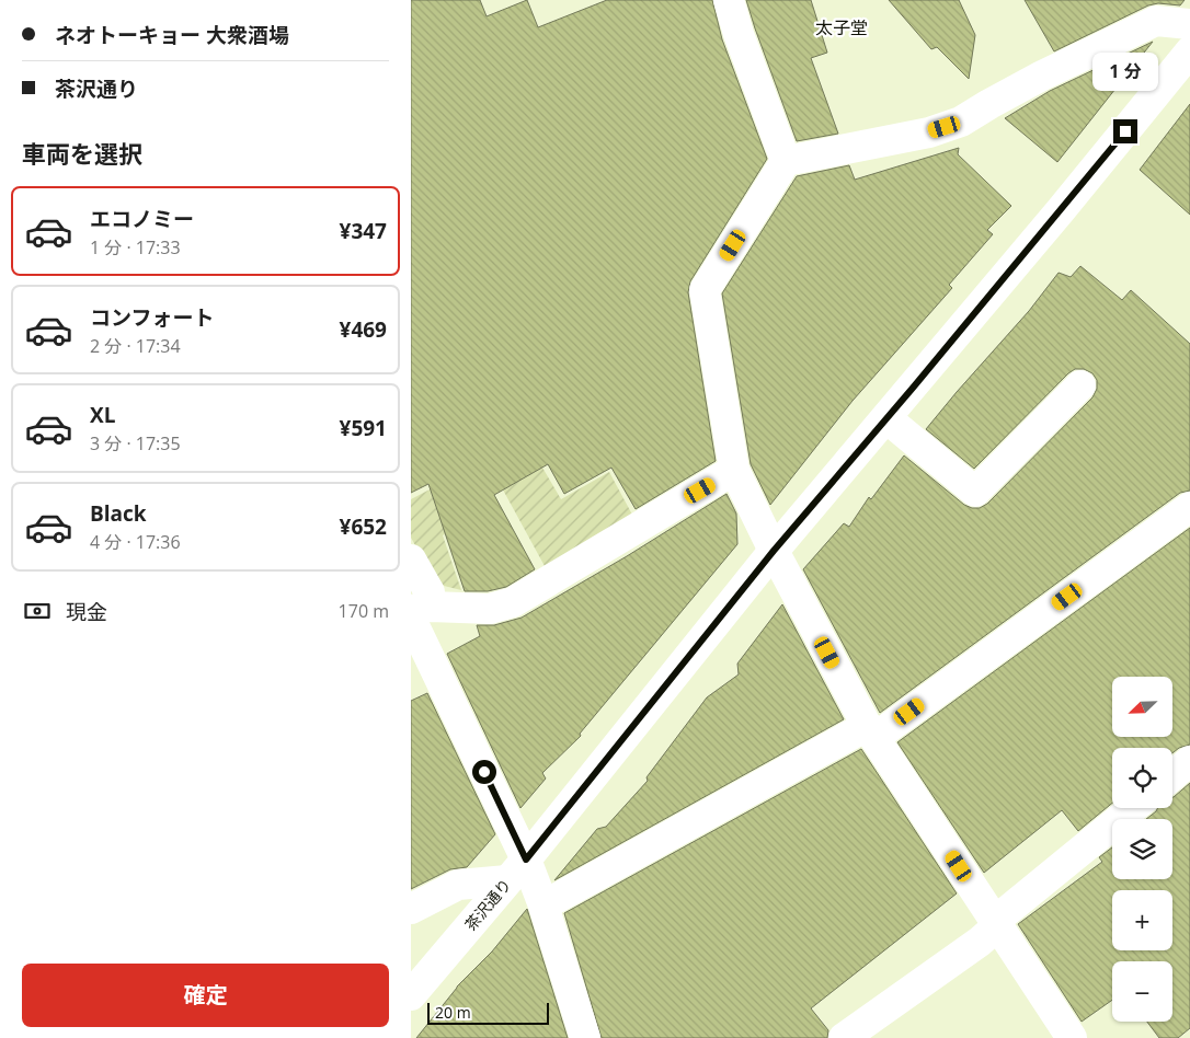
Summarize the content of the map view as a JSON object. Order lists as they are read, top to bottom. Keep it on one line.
{"streets":{"street":["茶沢通り"]},"districts":["太子堂"],"scale_bar":"20 m","north":"bottom left","page":{"banner":["ネオトーキョー 大衆酒場","茶沢通り"],"bubble":"1 分","heading":"車両を選択","list":[{"name":"エコノミー","note":"1 分 · 17:33","value":"¥347"},{"name":"コンフォート","note":"2 分 · 17:34","value":"¥469"},{"name":"XL","note":"3 分 · 17:35","value":"¥591"},{"name":"Black","note":"4 分 · 17:36","value":"¥652"}],"pay":["現金","170 m"],"map_buttons":["+","−"],"buttons":"確定","scale":"20 m"}}
